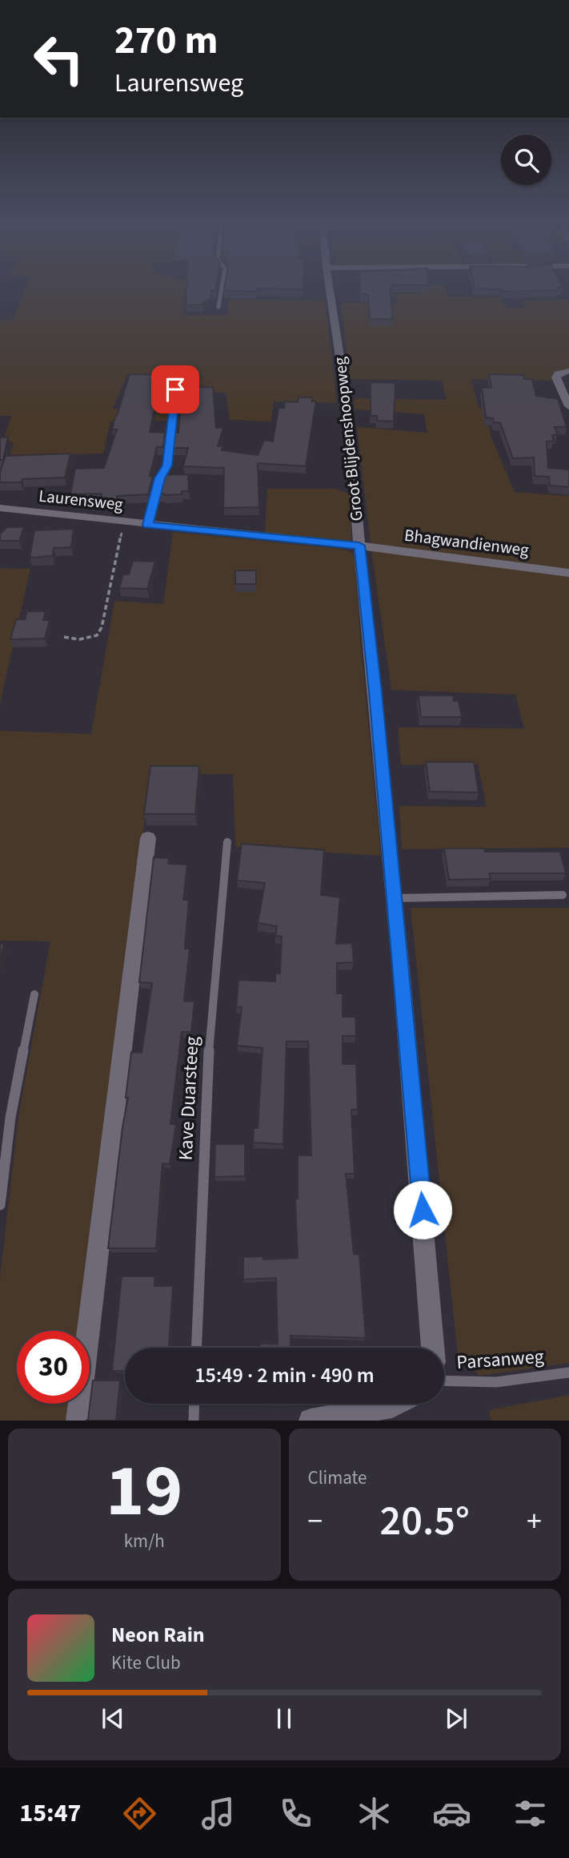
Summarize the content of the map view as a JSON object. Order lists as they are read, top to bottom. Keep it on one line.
{"streets":{"street":["Groot Blijdenshoopweg","Laurensweg","Bhagwandienweg"],"lane":["Kave Duarsteeg","Parsanweg"]},"crossings":[["Groot Blijdenshoopweg","Laurensweg"],["Groot Blijdenshoopweg","Bhagwandienweg"],["Laurensweg","Bhagwandienweg"]],"page":{"turn":["270 m","Laurensweg"],"limit":"30","trip":"15:49 · 2 min · 490 m","tile":[["19","km/h"],"Climate"],"heat":["−","20.5°","+"],"song":["Neon Rain","Kite Club"],"tabs":"15:47"}}
